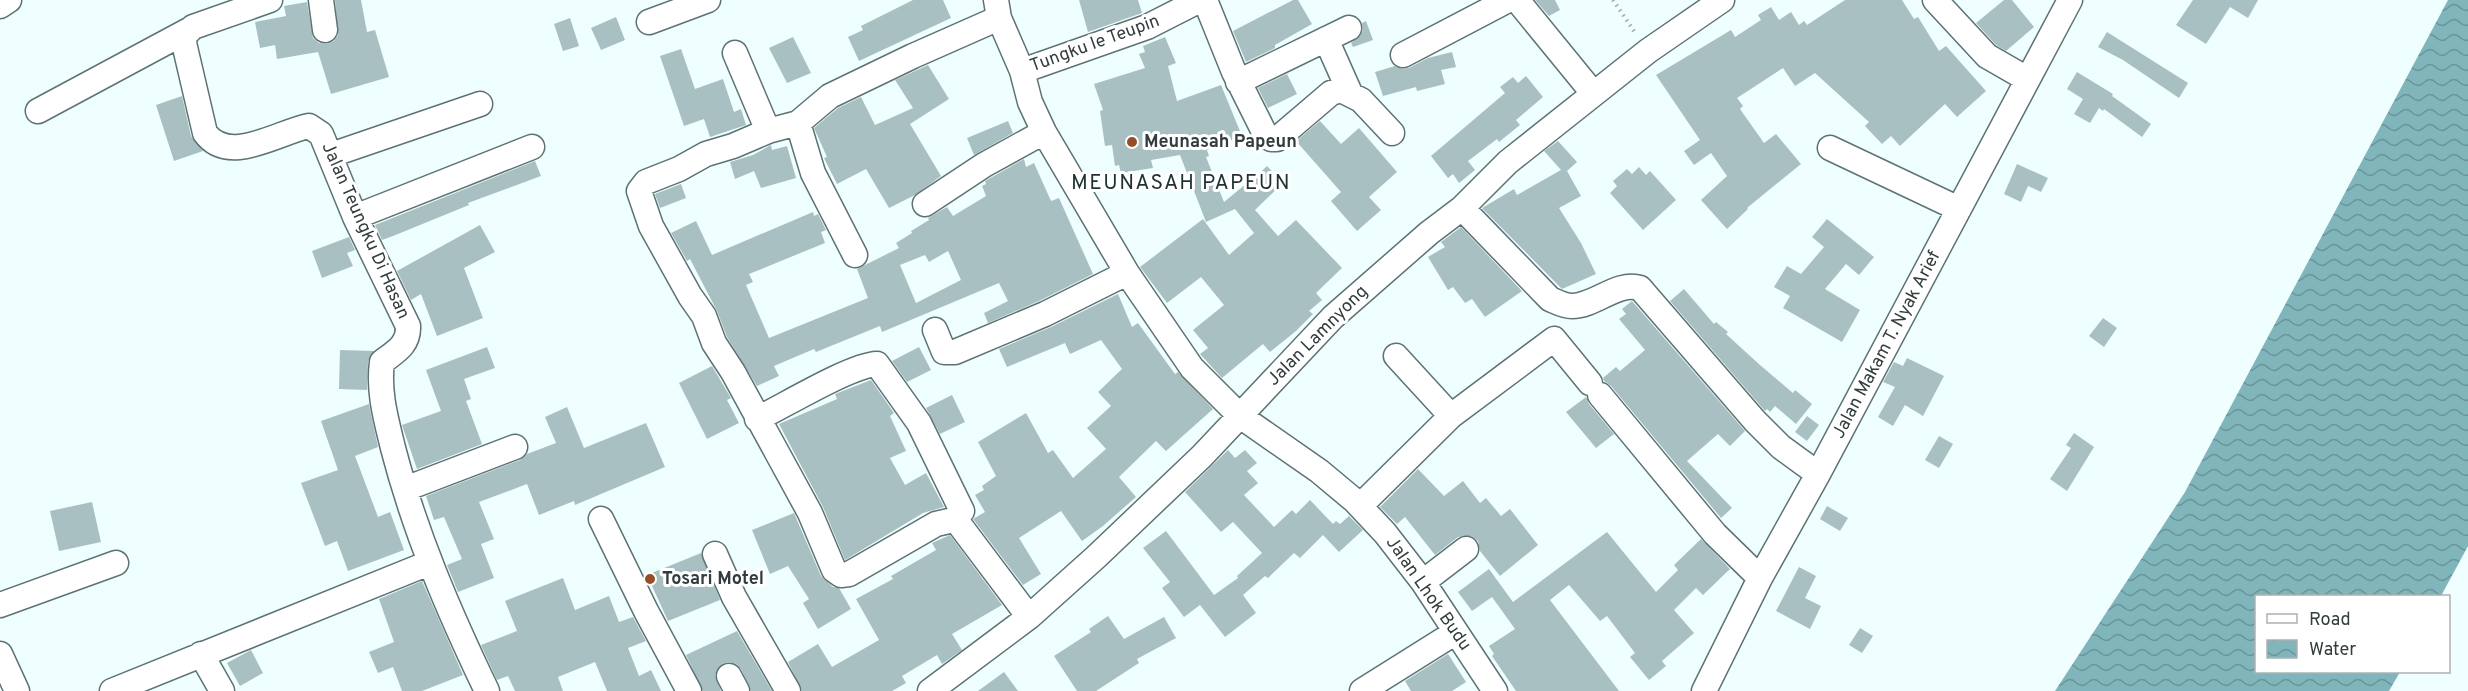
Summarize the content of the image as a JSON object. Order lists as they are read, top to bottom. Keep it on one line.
{"streets":{"street":["Tungku Ie Teupin","Jalan Teungku Di Hasan","Jalan Lamnyong","Jalan Makam T. Nyak Arief","Jalan Lhok Budu"]},"crossings":[["Tungku Ie Teupin","Jalan Lhok Budu"],["Jalan Lamnyong","Jalan Lhok Budu"]],"districts":["MEUNASAH PAPEUN"],"places":["Meunasah Papeun","Tosari Motel"],"legend":["Road","Water"]}
